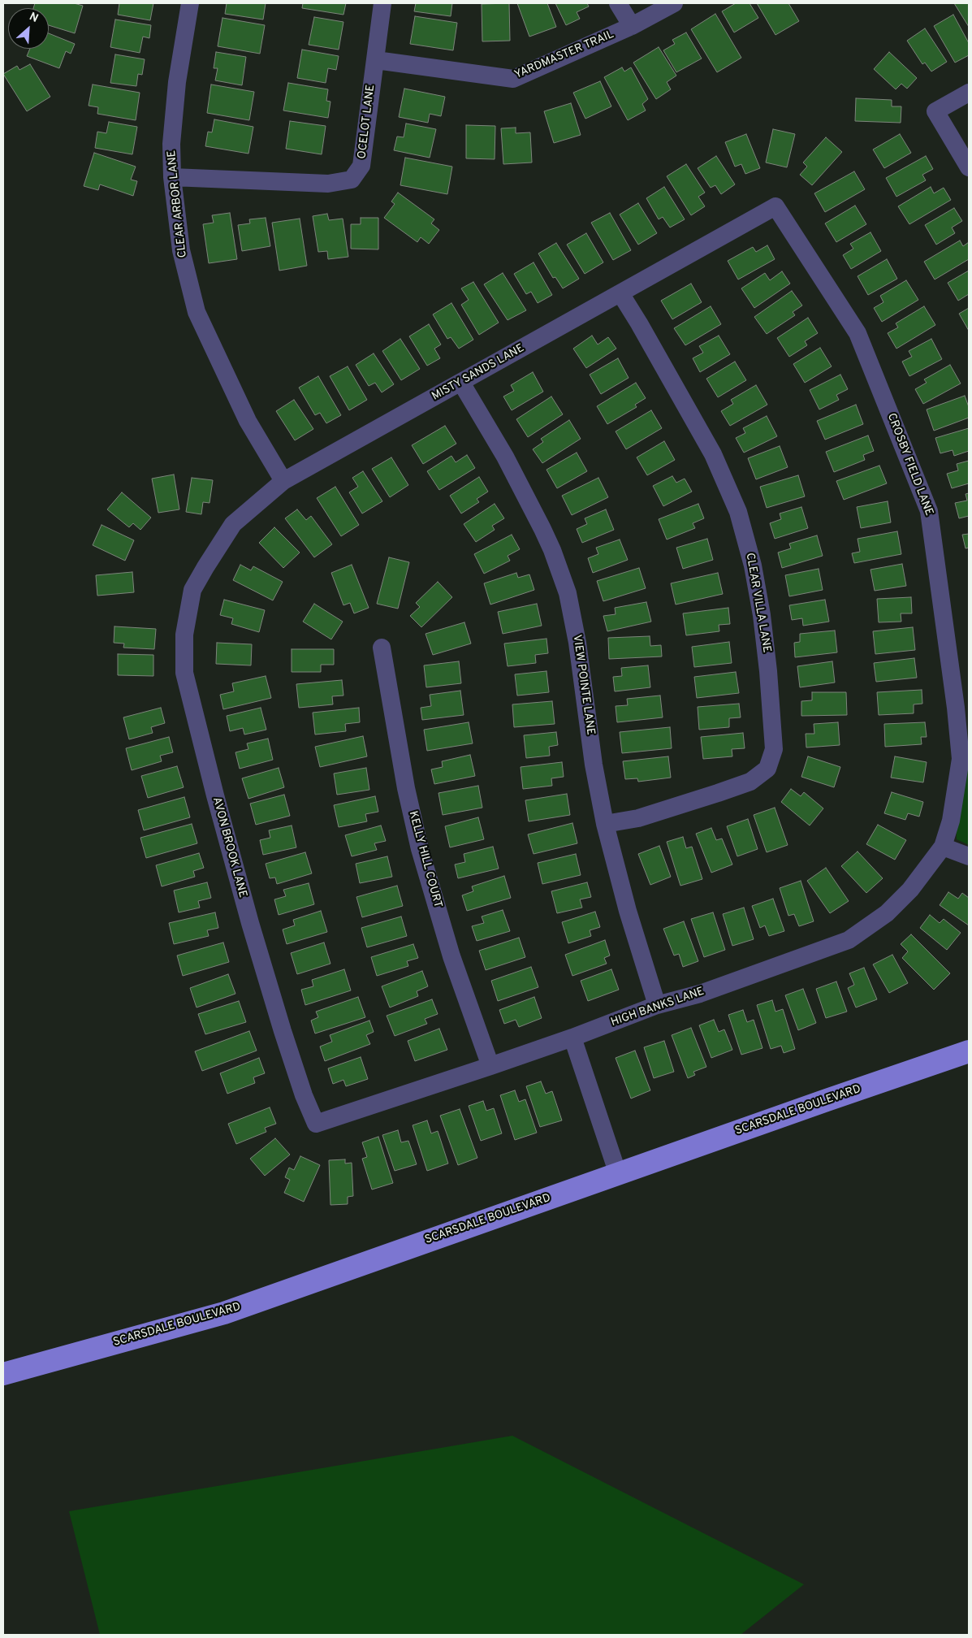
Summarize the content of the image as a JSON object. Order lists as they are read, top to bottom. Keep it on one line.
{"streets":{"main road":["SCARSDALE BOULEVARD"],"street":["YARDMASTER TRAIL","OCELOT LANE","CLEAR ARBOR LANE","MISTY SANDS LANE","CROSBY FIELD LANE","CLEAR VILLA LANE","VIEW POINTE LANE","AVON BROOK LANE","KELLY HILL COURT","HIGH BANKS LANE"]},"crossings":[["YARDMASTER TRAIL","OCELOT LANE"],["OCELOT LANE","CLEAR ARBOR LANE"],["CLEAR ARBOR LANE","MISTY SANDS LANE"],["MISTY SANDS LANE","CROSBY FIELD LANE"],["MISTY SANDS LANE","CLEAR VILLA LANE"],["MISTY SANDS LANE","VIEW POINTE LANE"],["MISTY SANDS LANE","AVON BROOK LANE"],["CROSBY FIELD LANE","HIGH BANKS LANE"],["CLEAR VILLA LANE","VIEW POINTE LANE"],["VIEW POINTE LANE","HIGH BANKS LANE"],["AVON BROOK LANE","HIGH BANKS LANE"],["KELLY HILL COURT","HIGH BANKS LANE"]],"north":"top right"}
